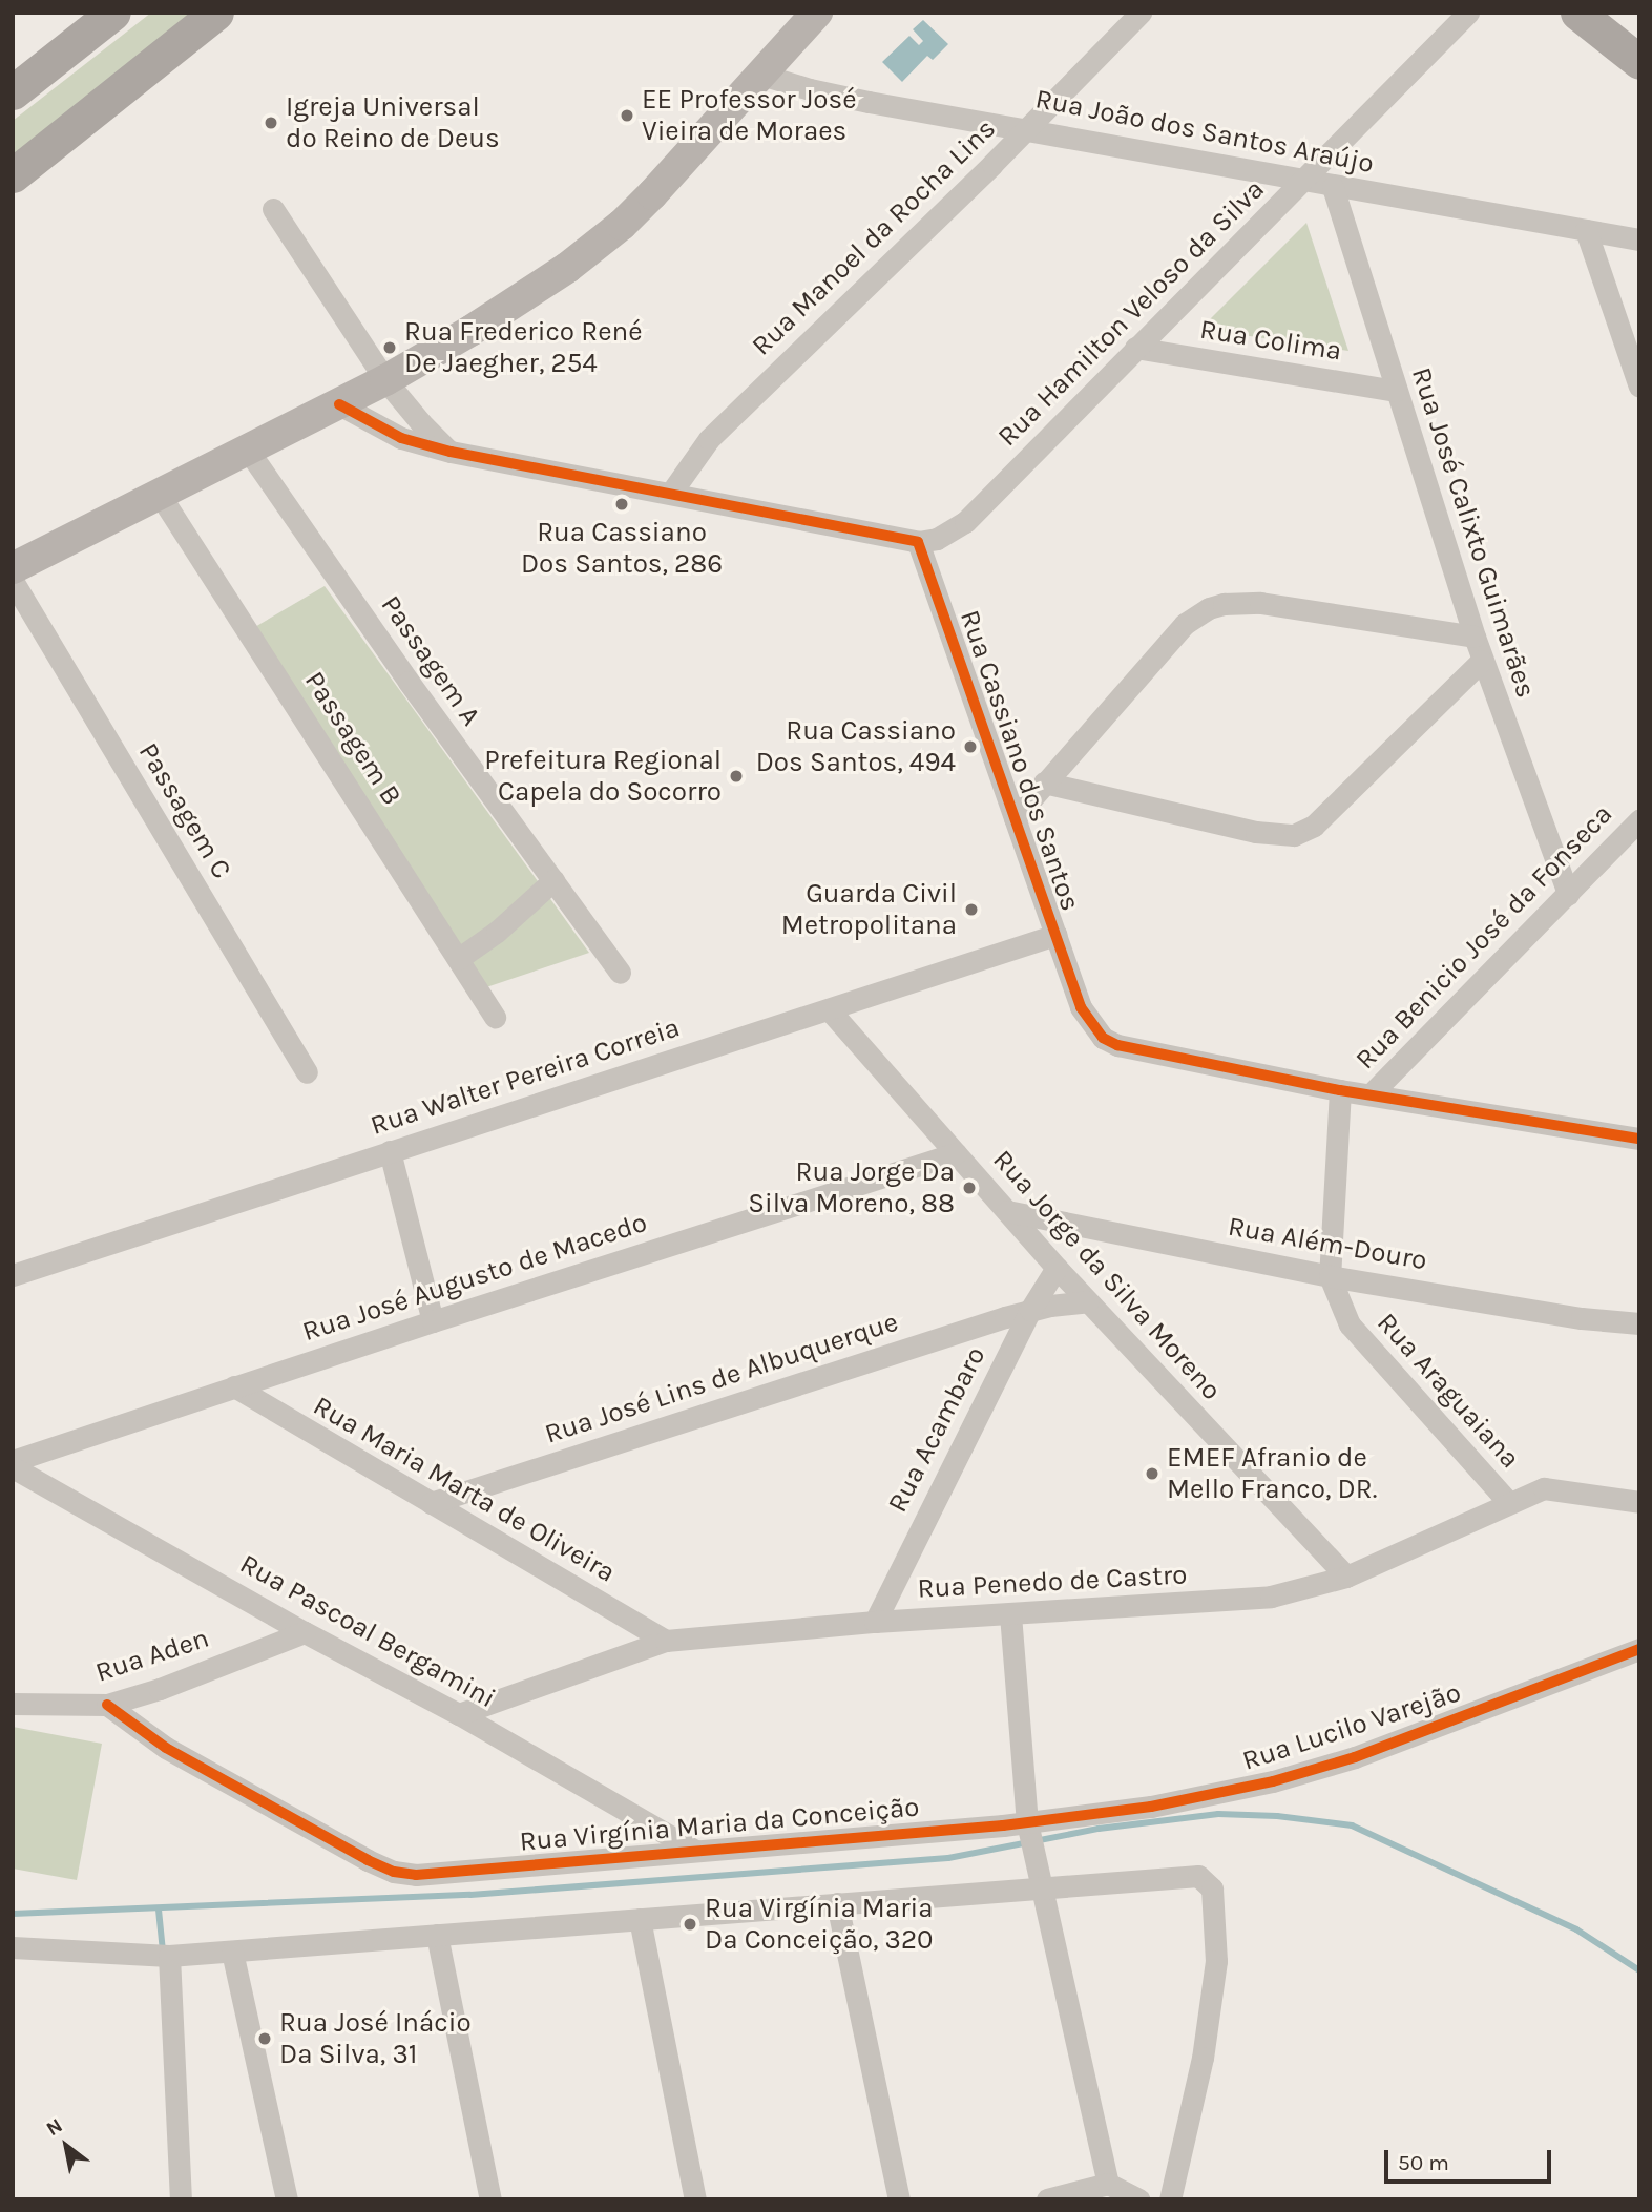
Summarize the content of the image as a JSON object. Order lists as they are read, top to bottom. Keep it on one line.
{"streets":{"street":["Rua João dos Santos Araújo","Rua Manoel da Rocha Lins","Rua Hamilton Veloso da Silva","Rua Colima","Rua José Calixto Guimarães","Passagem A","Passagem B","Rua Cassiano dos Santos","Passagem C","Rua Benicio José da Fonseca","Rua Walter Pereira Correia","Rua Além-Douro","Rua Jorge da Silva Moreno","Rua José Augusto de Macedo","Rua José Lins de Albuquerque","Rua Araguaiana","Rua Acambaro","Rua Maria Marta de Oliveira","Rua Penedo de Castro","Rua Pascoal Bergamini","Rua Aden","Rua Lucilo Varejão","Rua Virgínia Maria da Conceição"]},"crossings":[["Rua João dos Santos Araújo","Rua Manoel da Rocha Lins"],["Rua João dos Santos Araújo","Rua Hamilton Veloso da Silva"],["Rua João dos Santos Araújo","Rua José Calixto Guimarães"],["Rua Hamilton Veloso da Silva","Rua Colima"],["Rua Hamilton Veloso da Silva","Rua Cassiano dos Santos"],["Rua Colima","Rua José Calixto Guimarães"],["Rua José Calixto Guimarães","Rua Benicio José da Fonseca"],["Rua Cassiano dos Santos","Rua Benicio José da Fonseca"],["Rua Cassiano dos Santos","Rua Walter Pereira Correia"],["Rua Walter Pereira Correia","Rua Jorge da Silva Moreno"],["Rua Além-Douro","Rua Jorge da Silva Moreno"],["Rua Além-Douro","Rua Araguaiana"],["Rua Jorge da Silva Moreno","Rua José Augusto de Macedo"],["Rua Jorge da Silva Moreno","Rua José Lins de Albuquerque"],["Rua Jorge da Silva Moreno","Rua Acambaro"],["Rua Jorge da Silva Moreno","Rua Penedo de Castro"],["Rua José Augusto de Macedo","Rua Maria Marta de Oliveira"],["Rua José Lins de Albuquerque","Rua Acambaro"],["Rua José Lins de Albuquerque","Rua Maria Marta de Oliveira"],["Rua Araguaiana","Rua Penedo de Castro"],["Rua Acambaro","Rua Penedo de Castro"],["Rua Maria Marta de Oliveira","Rua Penedo de Castro"],["Rua Penedo de Castro","Rua Pascoal Bergamini"],["Rua Pascoal Bergamini","Rua Aden"],["Rua Pascoal Bergamini","Rua Virgínia Maria da Conceição"],["Rua Aden","Rua Virgínia Maria da Conceição"],["Rua Lucilo Varejão","Rua Virgínia Maria da Conceição"]],"places":["EE Professor José Vieira de Moraes","Igreja Universal do Reino de Deus","Rua Frederico René De Jaegher, 254","Rua Cassiano Dos Santos, 286","Rua Cassiano Dos Santos, 494","Prefeitura Regional Capela do Socorro","Guarda Civil Metropolitana","Rua Jorge Da Silva Moreno, 88","EMEF Afranio de Mello Franco, DR.","Rua Virgínia Maria Da Conceição, 320","Rua José Inácio Da Silva, 31"],"scale_bar":"50 m","north":"top left"}
